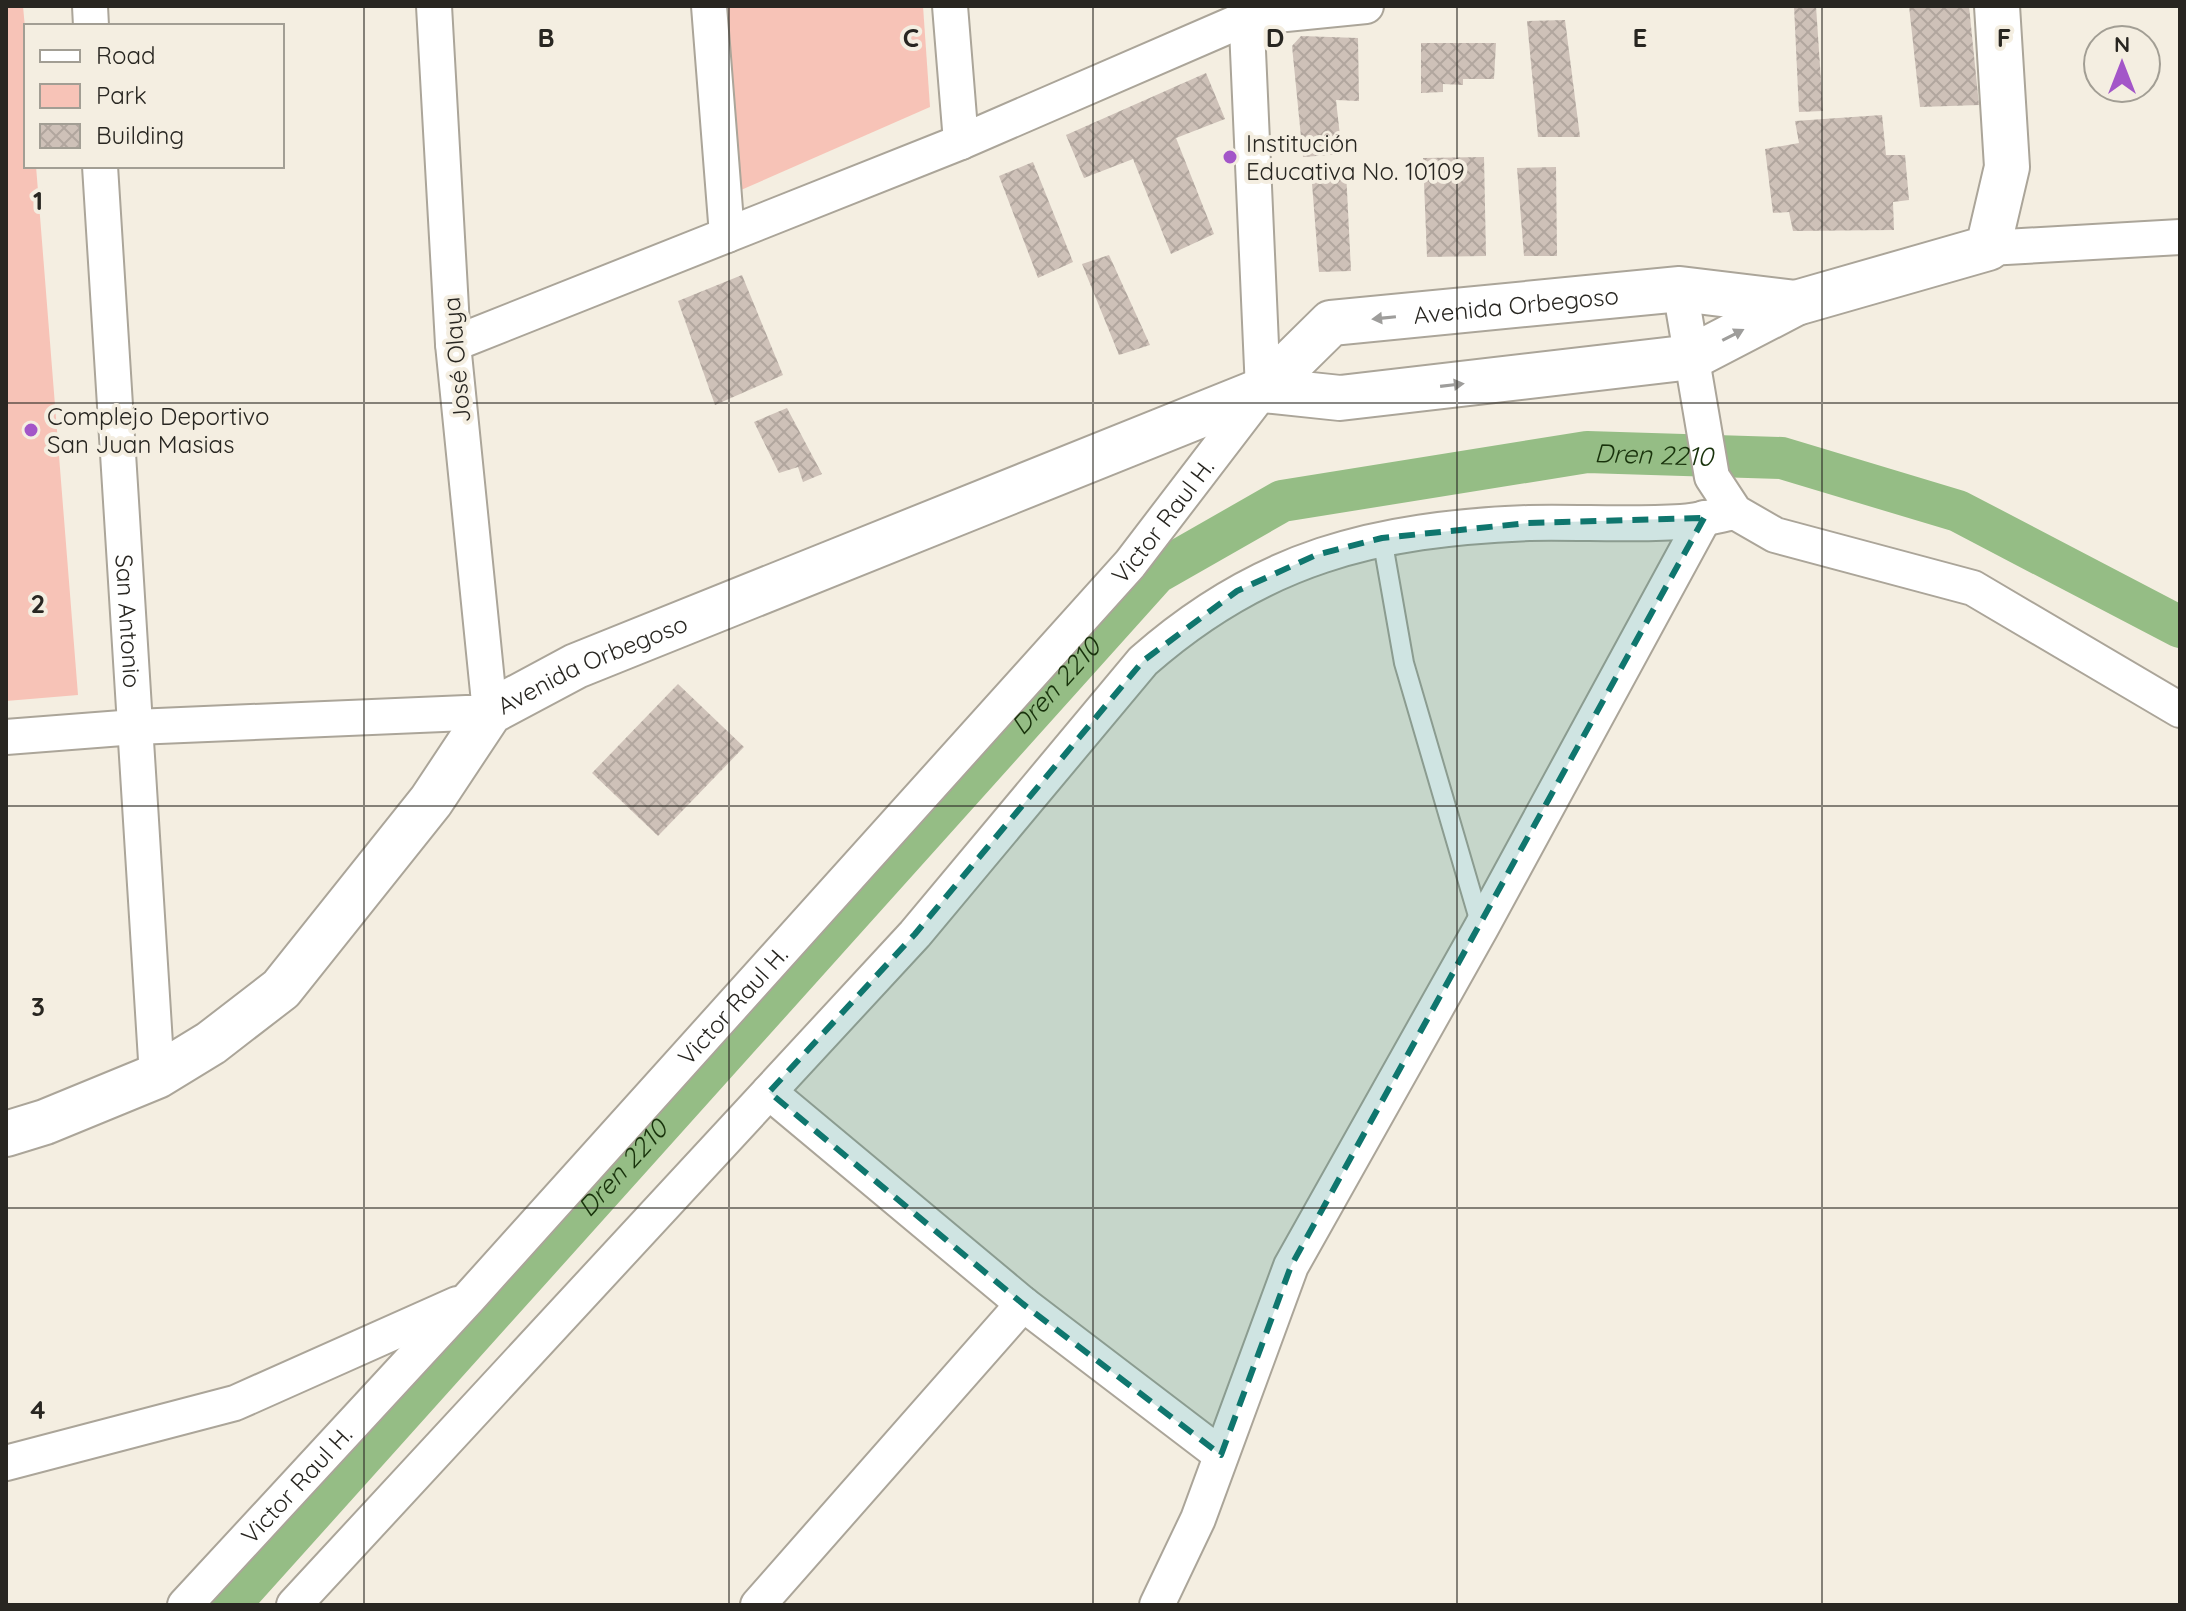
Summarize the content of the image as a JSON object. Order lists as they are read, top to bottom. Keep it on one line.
{"streets":{"main road":["Avenida Orbegoso"],"street":["José Olaya","Victor Raul H.","San Antonio"]},"crossings":[["Avenida Orbegoso","José Olaya"],["Avenida Orbegoso","Victor Raul H."],["Avenida Orbegoso","San Antonio"]],"water":["Dren 2210"],"places":["Institución Educativa No. 10109","Complejo Deportivo San Juan Masias"],"legend":["Road","Park","Building"],"north":"top","grid":{"columns":["B","C","D","E","F"],"rows":["1","2","3","4"]}}
